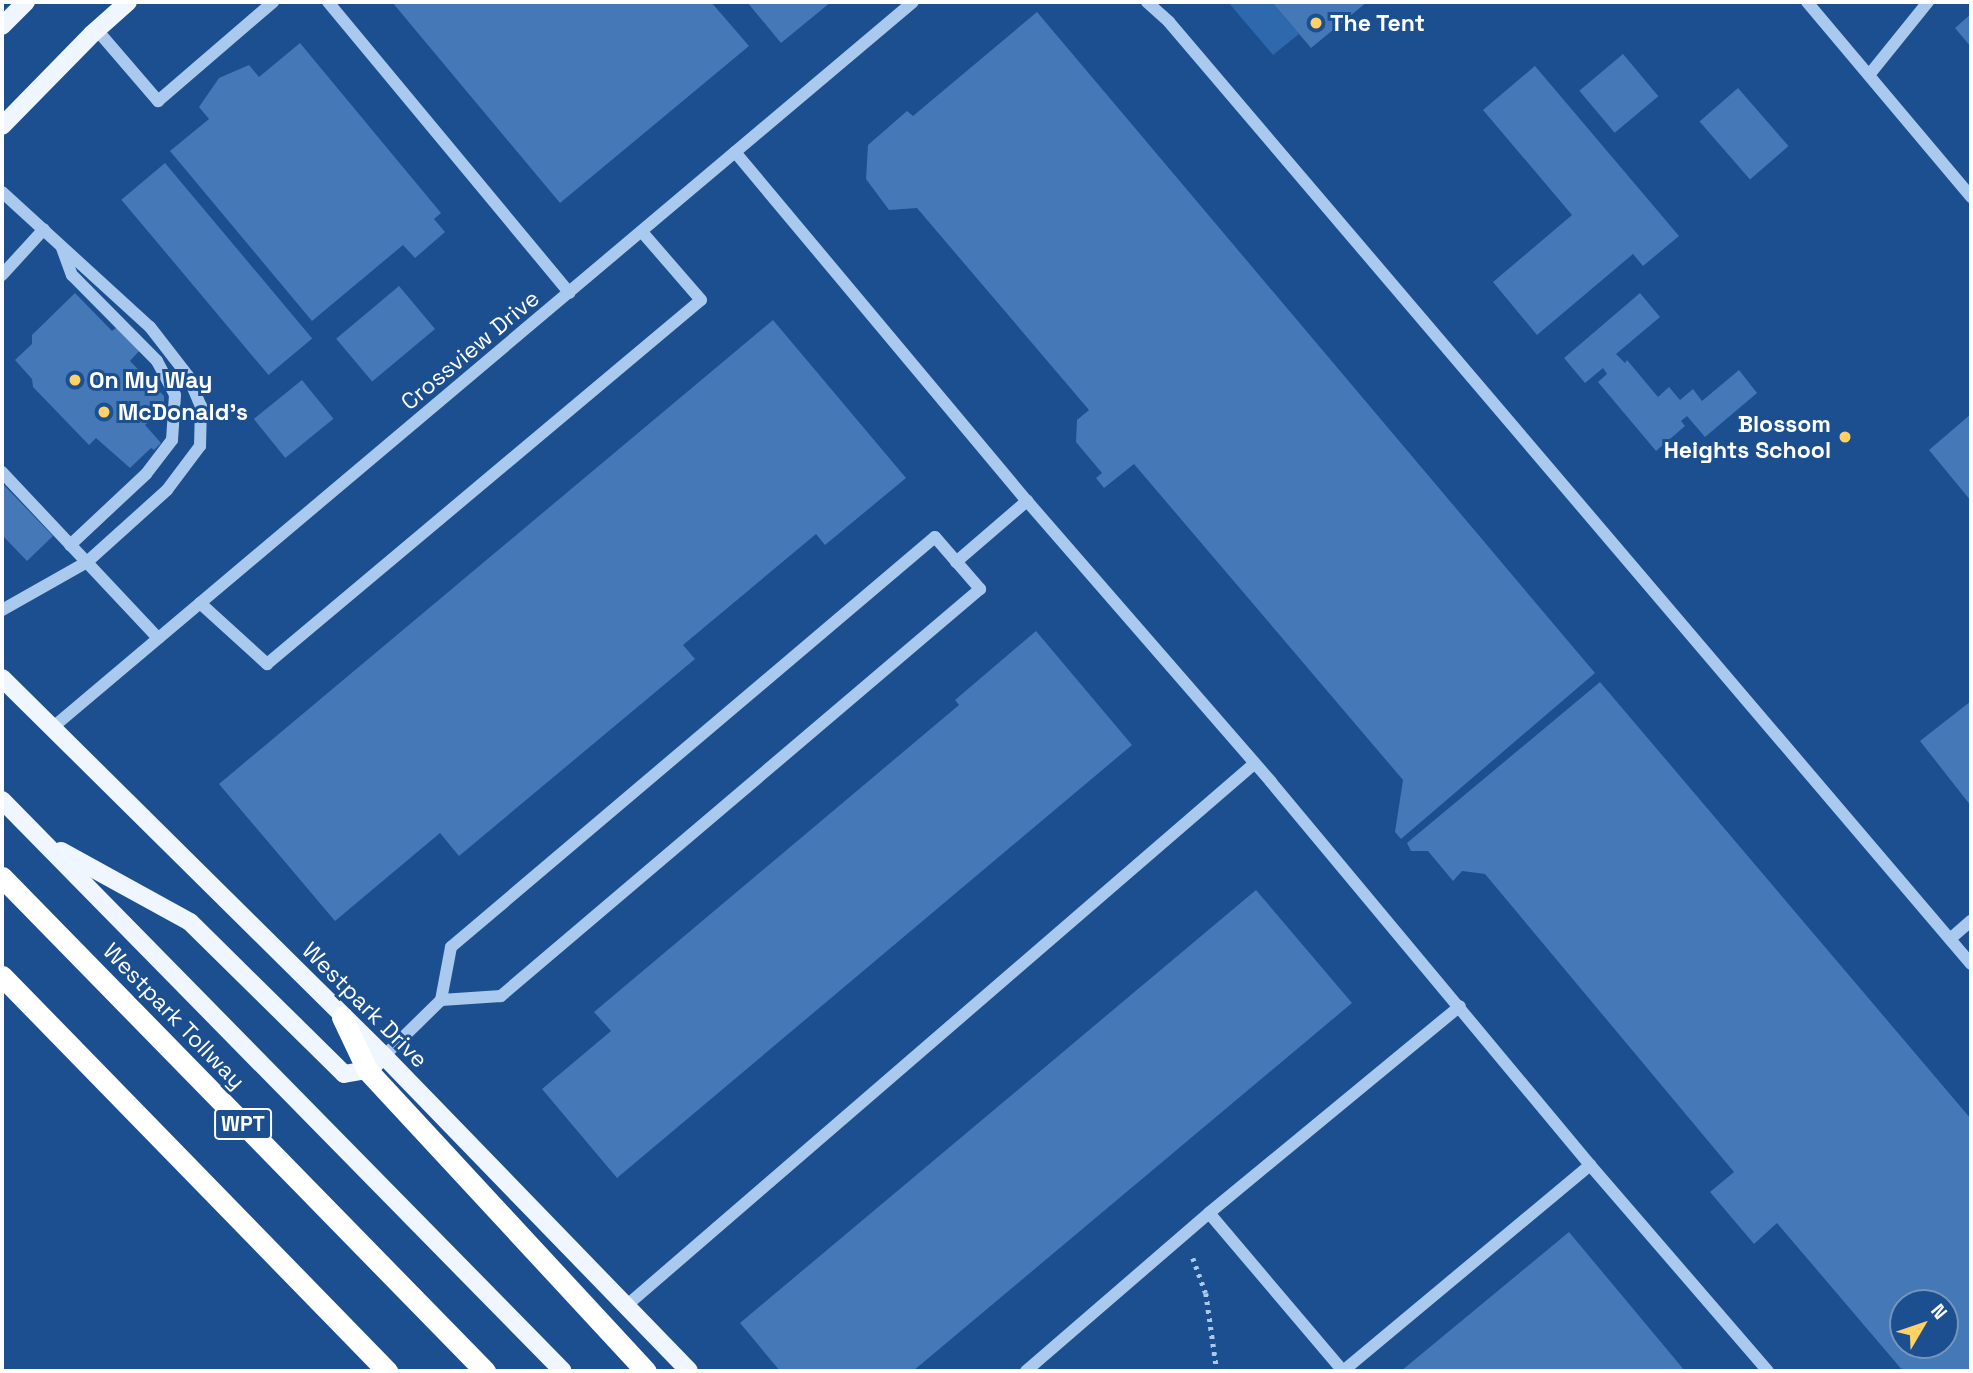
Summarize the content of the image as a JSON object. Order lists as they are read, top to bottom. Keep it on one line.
{"streets":{"highway":["Westpark Tollway","WPT"],"main road":["Westpark Drive"],"street":["Crossview Drive"]},"crossings":[["Crossview Drive","Westpark Drive"]],"places":["The Tent","On My Way","McDonald's","Blossom Heights School"],"north":"top right"}
